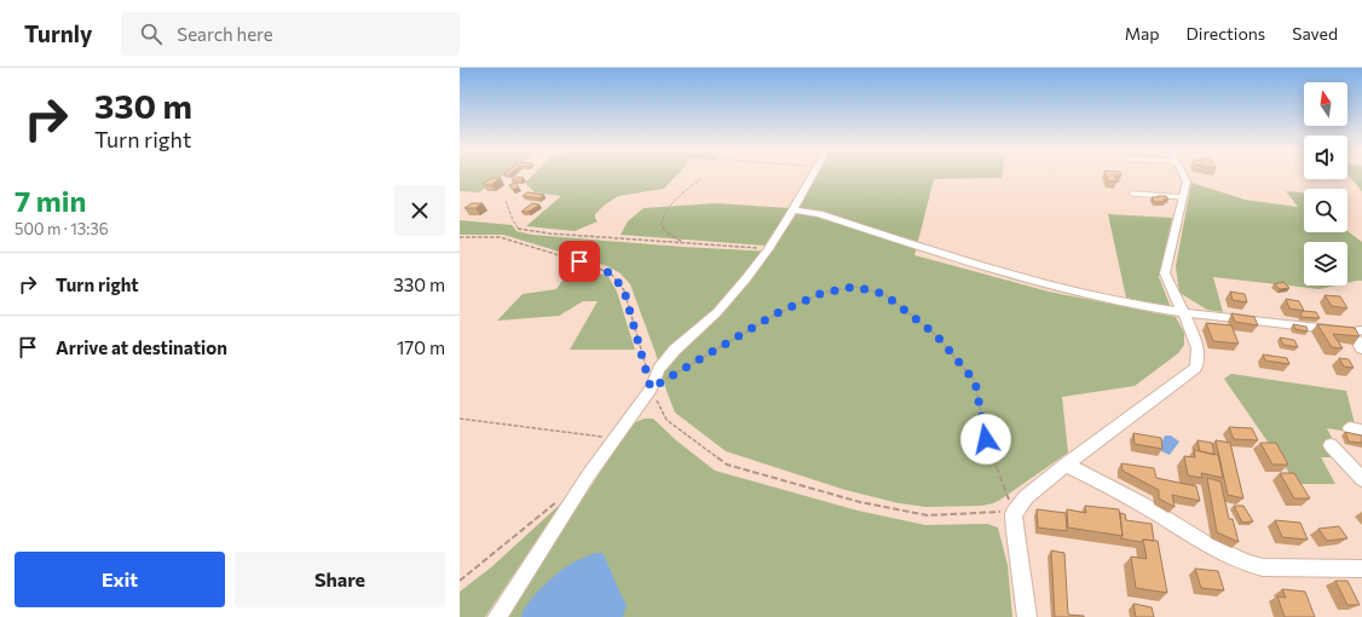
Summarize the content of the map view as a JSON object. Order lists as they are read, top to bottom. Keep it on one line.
{"north":"top","page":{"header":"Turnly","search":"Search here","nav":["Map","Directions","Saved"],"turn":["330 m","Turn right"],"heading":["7 min","500 m · 13:36"],"list":[{"name":"Turn right","value":"330 m"},{"name":"Arrive at destination","value":"170 m"}],"buttons":["Exit","Share"]}}
